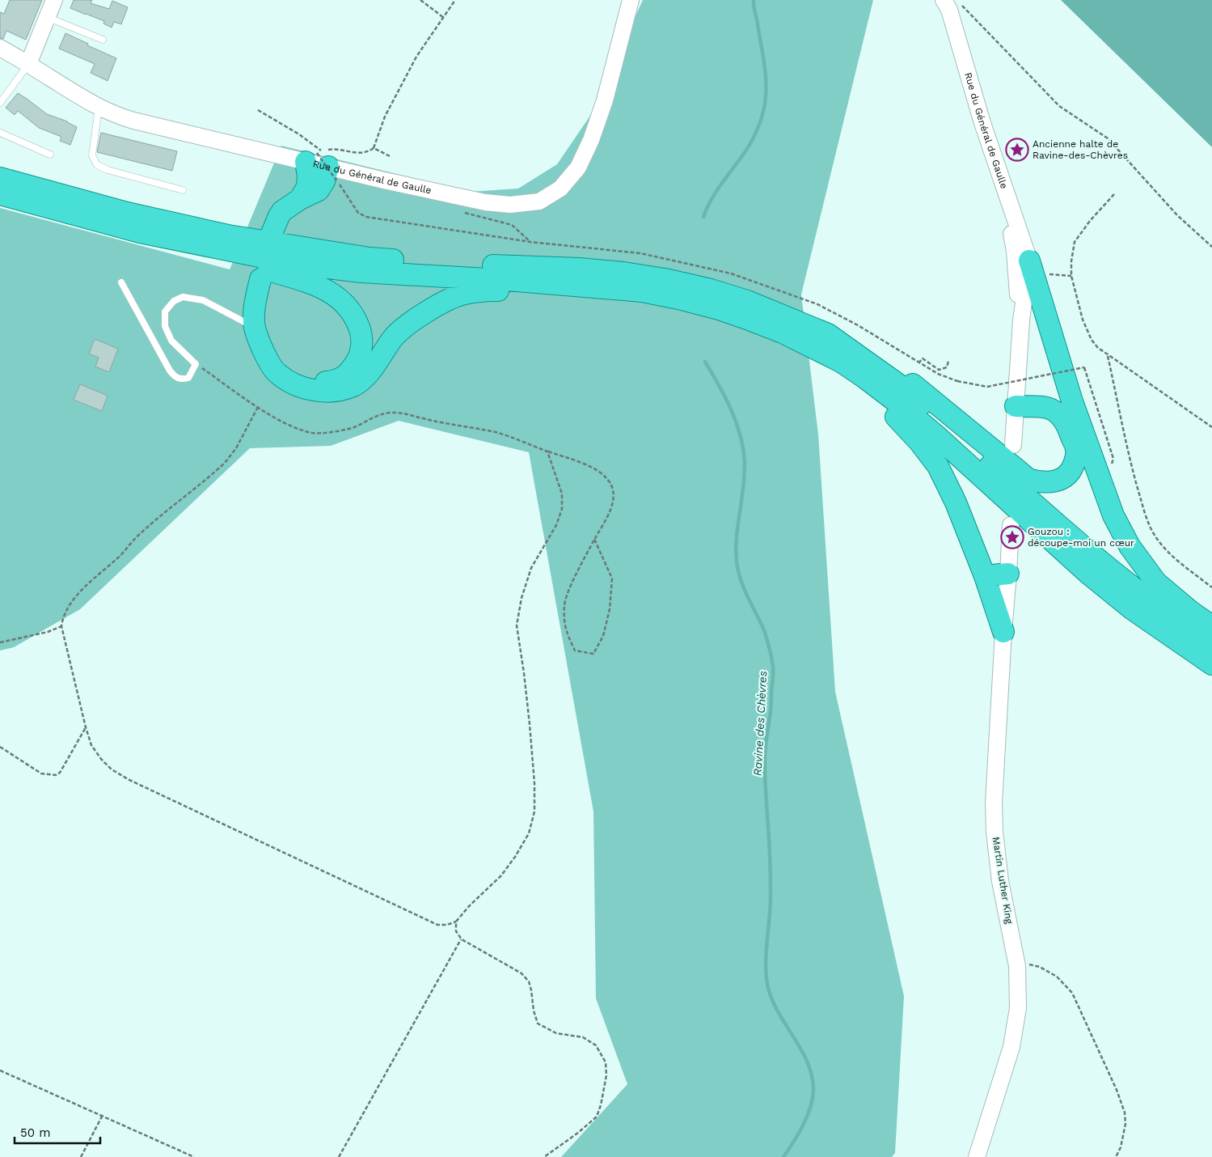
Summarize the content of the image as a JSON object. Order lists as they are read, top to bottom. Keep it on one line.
{"streets":{"street":["Rue du Général de Gaulle","Martin Luther King"]},"water":["Ravine des Chèvres"],"places":{"place":["Ancienne halte de Ravine-des-Chèvres","Gouzou : découpe-moi un cœur"]},"scale_bar":"50 m"}
